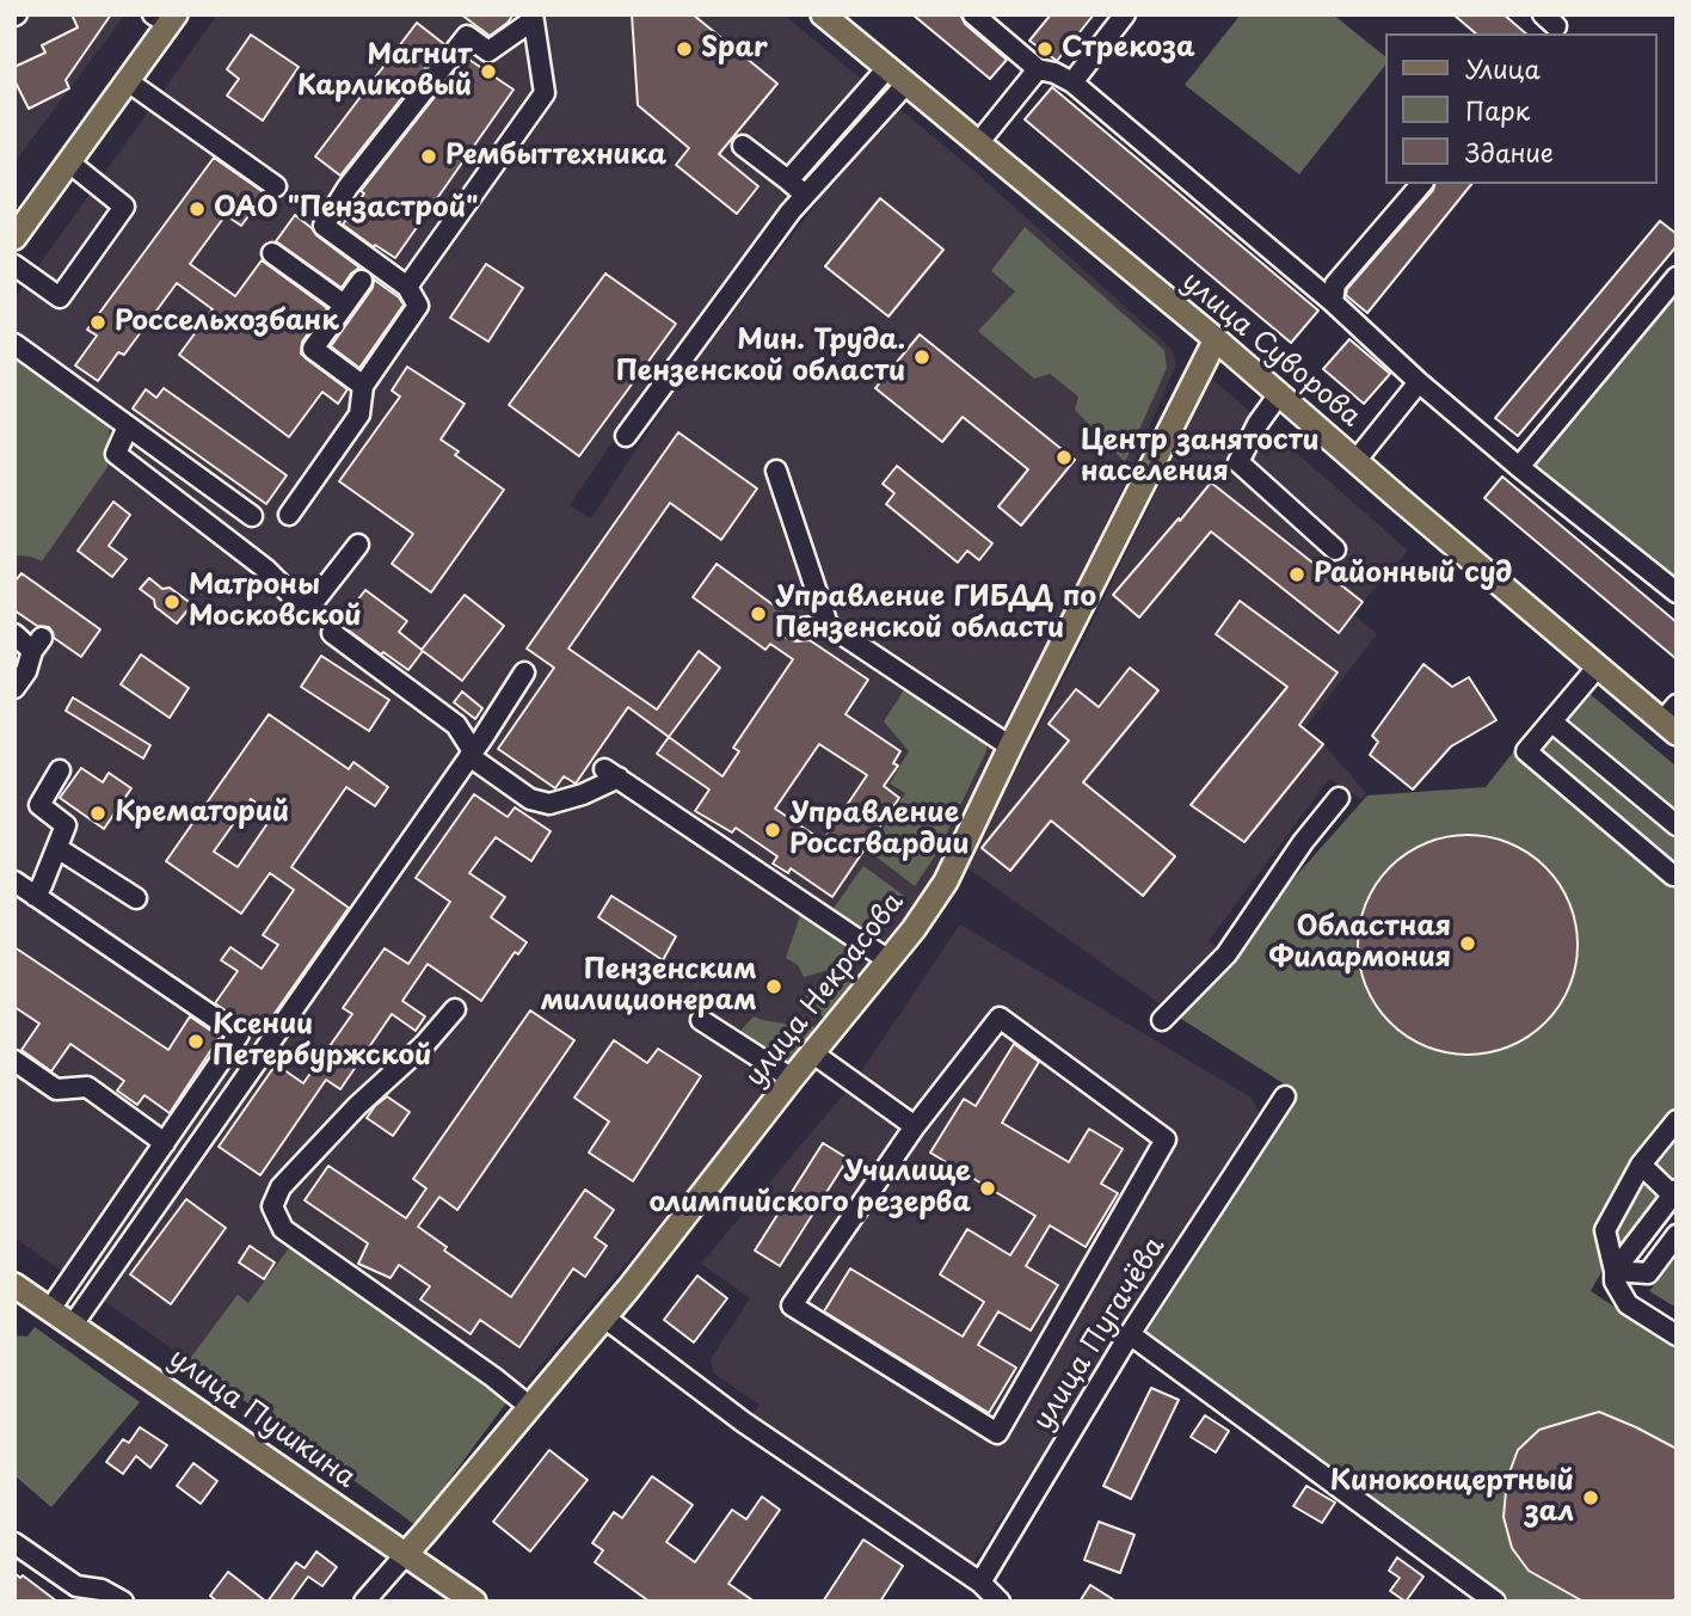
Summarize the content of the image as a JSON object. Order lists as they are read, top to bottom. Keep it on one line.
{"streets":{"main road":["улица Суворова","улица Некрасова","улица Пушкина"],"street":["улица Пугачёва"]},"crossings":[["улица Суворова","улица Некрасова"],["улица Некрасова","улица Пушкина"]],"places":["Spar","Стрекоза","Магнит Карликовый","Рембыттехника","ОАО \"Пензастрой\"","Россельхозбанк","Мин. Труда. Пензенской области","Центр занятости населения","Районный суд","Матроны Московской","Управление ГИБДД по Пензенской области","Крематорий","Управление Россгвардии","Областная Филармония","Пензенским милиционерам","Ксении Петербуржской","Училище олимпийского резерва","Киноконцертный зал"],"legend":["Улица","Парк","Здание"]}
